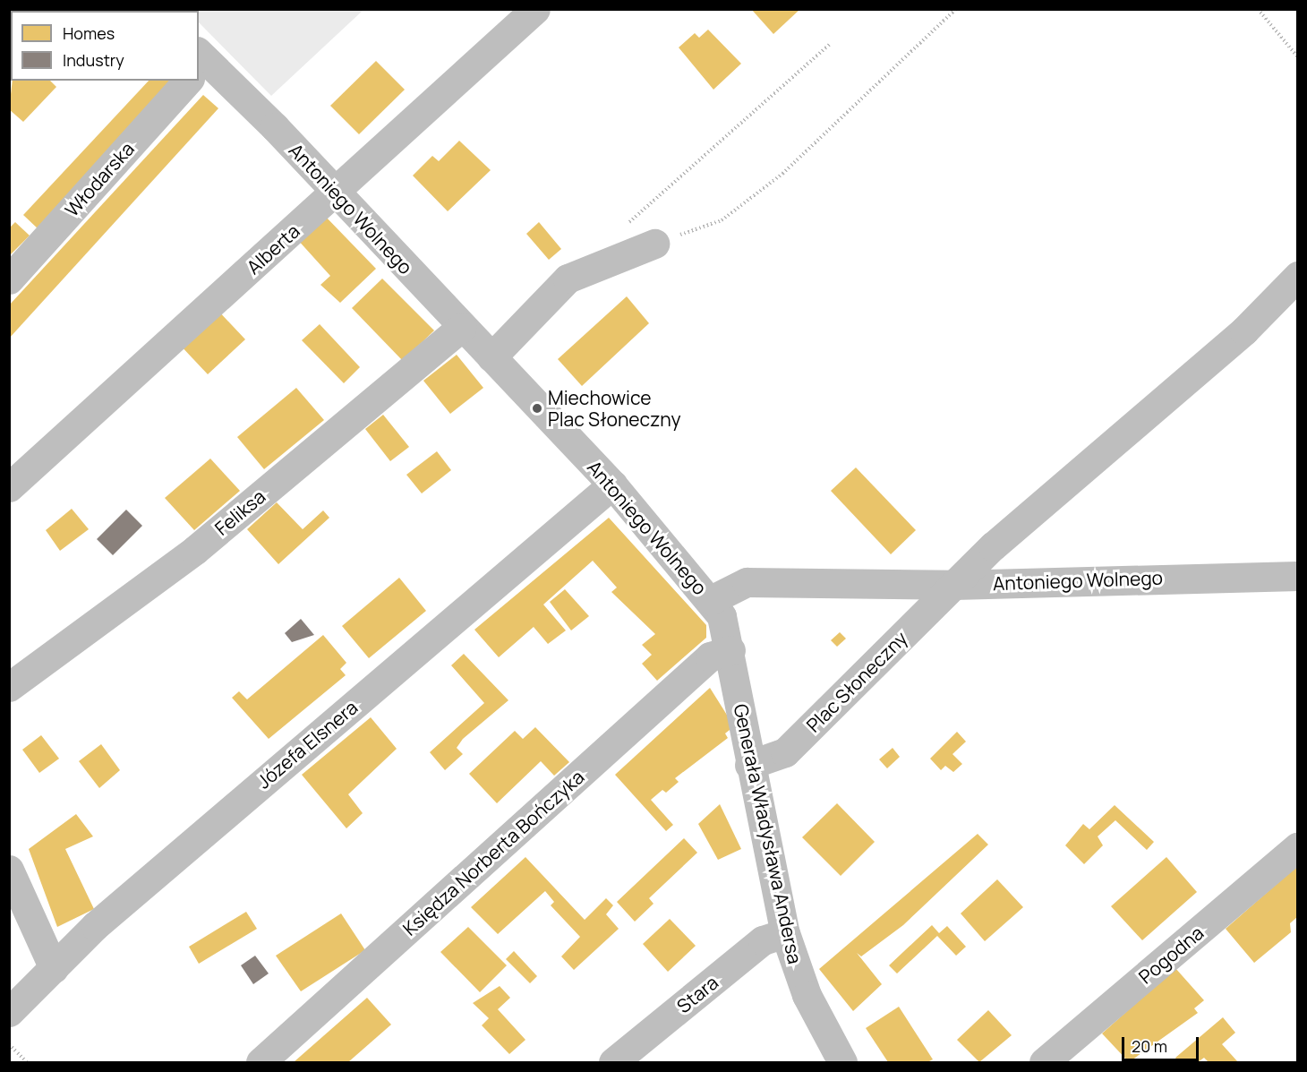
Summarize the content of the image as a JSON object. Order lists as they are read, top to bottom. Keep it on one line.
{"streets":{"street":["Włodarska","Antoniego Wolnego","Alberta","Feliksa","Plac Słoneczny","Józefa Elsnera","Generała Władysława Andersa","Księdza Norberta Bończyka","Pogodna","Stara"]},"crossings":[["Antoniego Wolnego","Alberta"],["Antoniego Wolnego","Feliksa"],["Antoniego Wolnego","Plac Słoneczny"],["Antoniego Wolnego","Józefa Elsnera"],["Antoniego Wolnego","Generała Władysława Andersa"],["Plac Słoneczny","Generała Władysława Andersa"],["Generała Władysława Andersa","Księdza Norberta Bończyka"],["Generała Władysława Andersa","Stara"]],"places":["Miechowice Plac Słoneczny"],"legend":["Homes","Industry"],"scale_bar":"20 m"}
